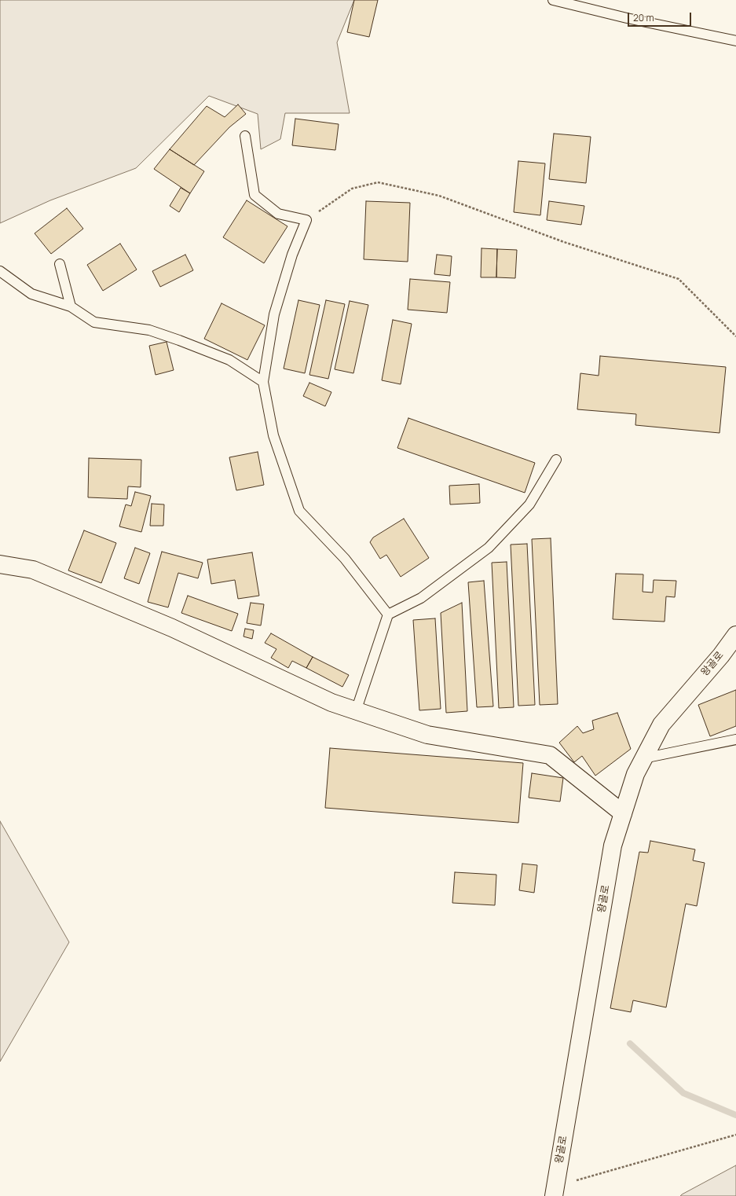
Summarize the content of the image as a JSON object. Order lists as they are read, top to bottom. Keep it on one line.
{"streets":{"street":["왕골로"]},"scale_bar":"20 m"}
